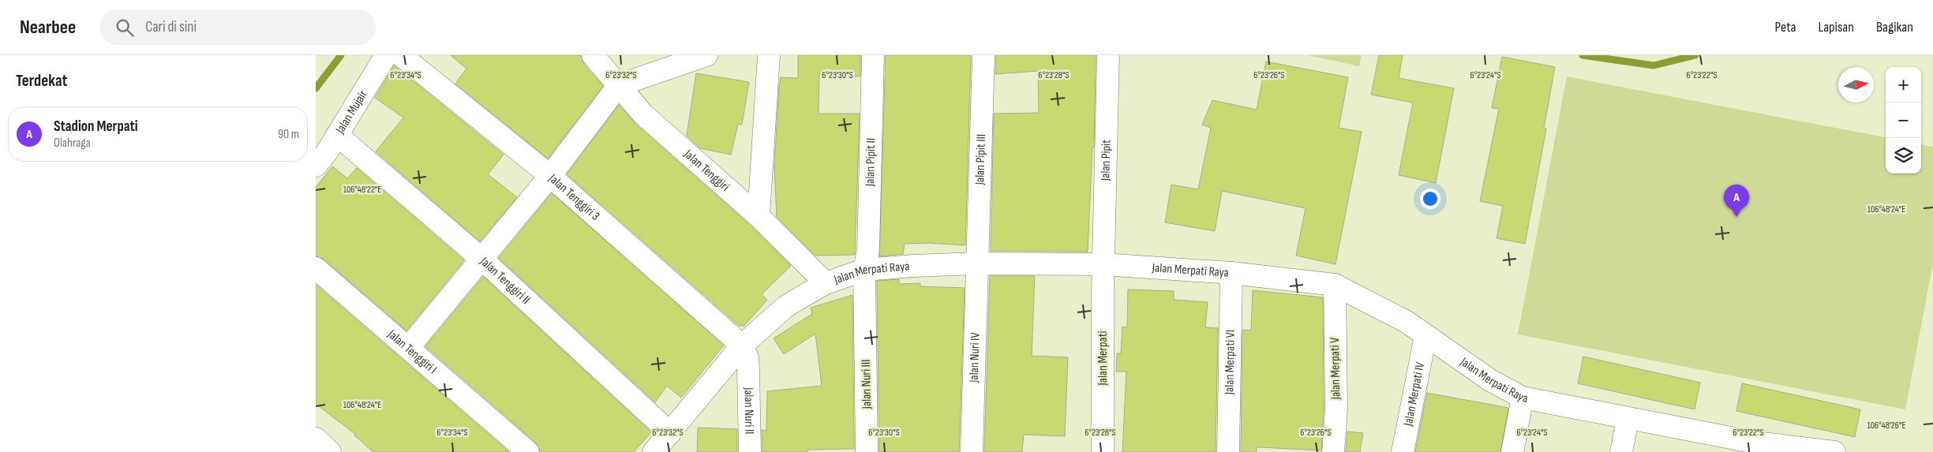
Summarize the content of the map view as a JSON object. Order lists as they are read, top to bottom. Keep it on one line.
{"streets":{"street":["Jalan Mujair","Jalan Pipit III","Jalan Pipit","Jalan Pipit II","Jalan Tenggiri","Jalan Tenggiri 3","Jalan Merpati Raya","Jalan Tenggiri II","Jalan Tenggiri I","Jalan Nuri IV","Jalan Merpati","Jalan Merpati VI","Jalan Merpati V","Jalan Nuri III","Jalan Merpati IV","Jalan Nuri II"]},"crossings":[["Jalan Mujair","Jalan Tenggiri II"],["Jalan Pipit III","Jalan Merpati Raya"],["Jalan Pipit III","Jalan Nuri IV"],["Jalan Pipit","Jalan Merpati Raya"],["Jalan Pipit","Jalan Merpati"],["Jalan Pipit II","Jalan Merpati Raya"],["Jalan Pipit II","Jalan Nuri III"],["Jalan Tenggiri","Jalan Merpati Raya"],["Jalan Tenggiri 3","Jalan Merpati Raya"],["Jalan Tenggiri 3","Jalan Nuri II"],["Jalan Merpati Raya","Jalan Tenggiri II"],["Jalan Merpati Raya","Jalan Nuri IV"],["Jalan Merpati Raya","Jalan Merpati"],["Jalan Merpati Raya","Jalan Merpati VI"],["Jalan Merpati Raya","Jalan Merpati V"],["Jalan Merpati Raya","Jalan Nuri III"],["Jalan Merpati Raya","Jalan Merpati IV"],["Jalan Merpati Raya","Jalan Nuri II"]],"north":"right","page":{"header":"Nearbee","search":"Cari di sini","nav":["Peta","Lapisan","Bagikan"],"heading":"Terdekat","map_buttons":["+","−"],"list":[{"mark":"A","name":"Stadion Merpati","note":"Olahraga","value":"90 m"}],"pins":"A"},"coordinates":["6°23'34\"S","6°23'32\"S","6°23'30\"S","6°23'28\"S","6°23'26\"S","6°23'24\"S","6°23'22\"S","106°48'22\"E","106°48'24\"E","106°48'26\"E"]}
